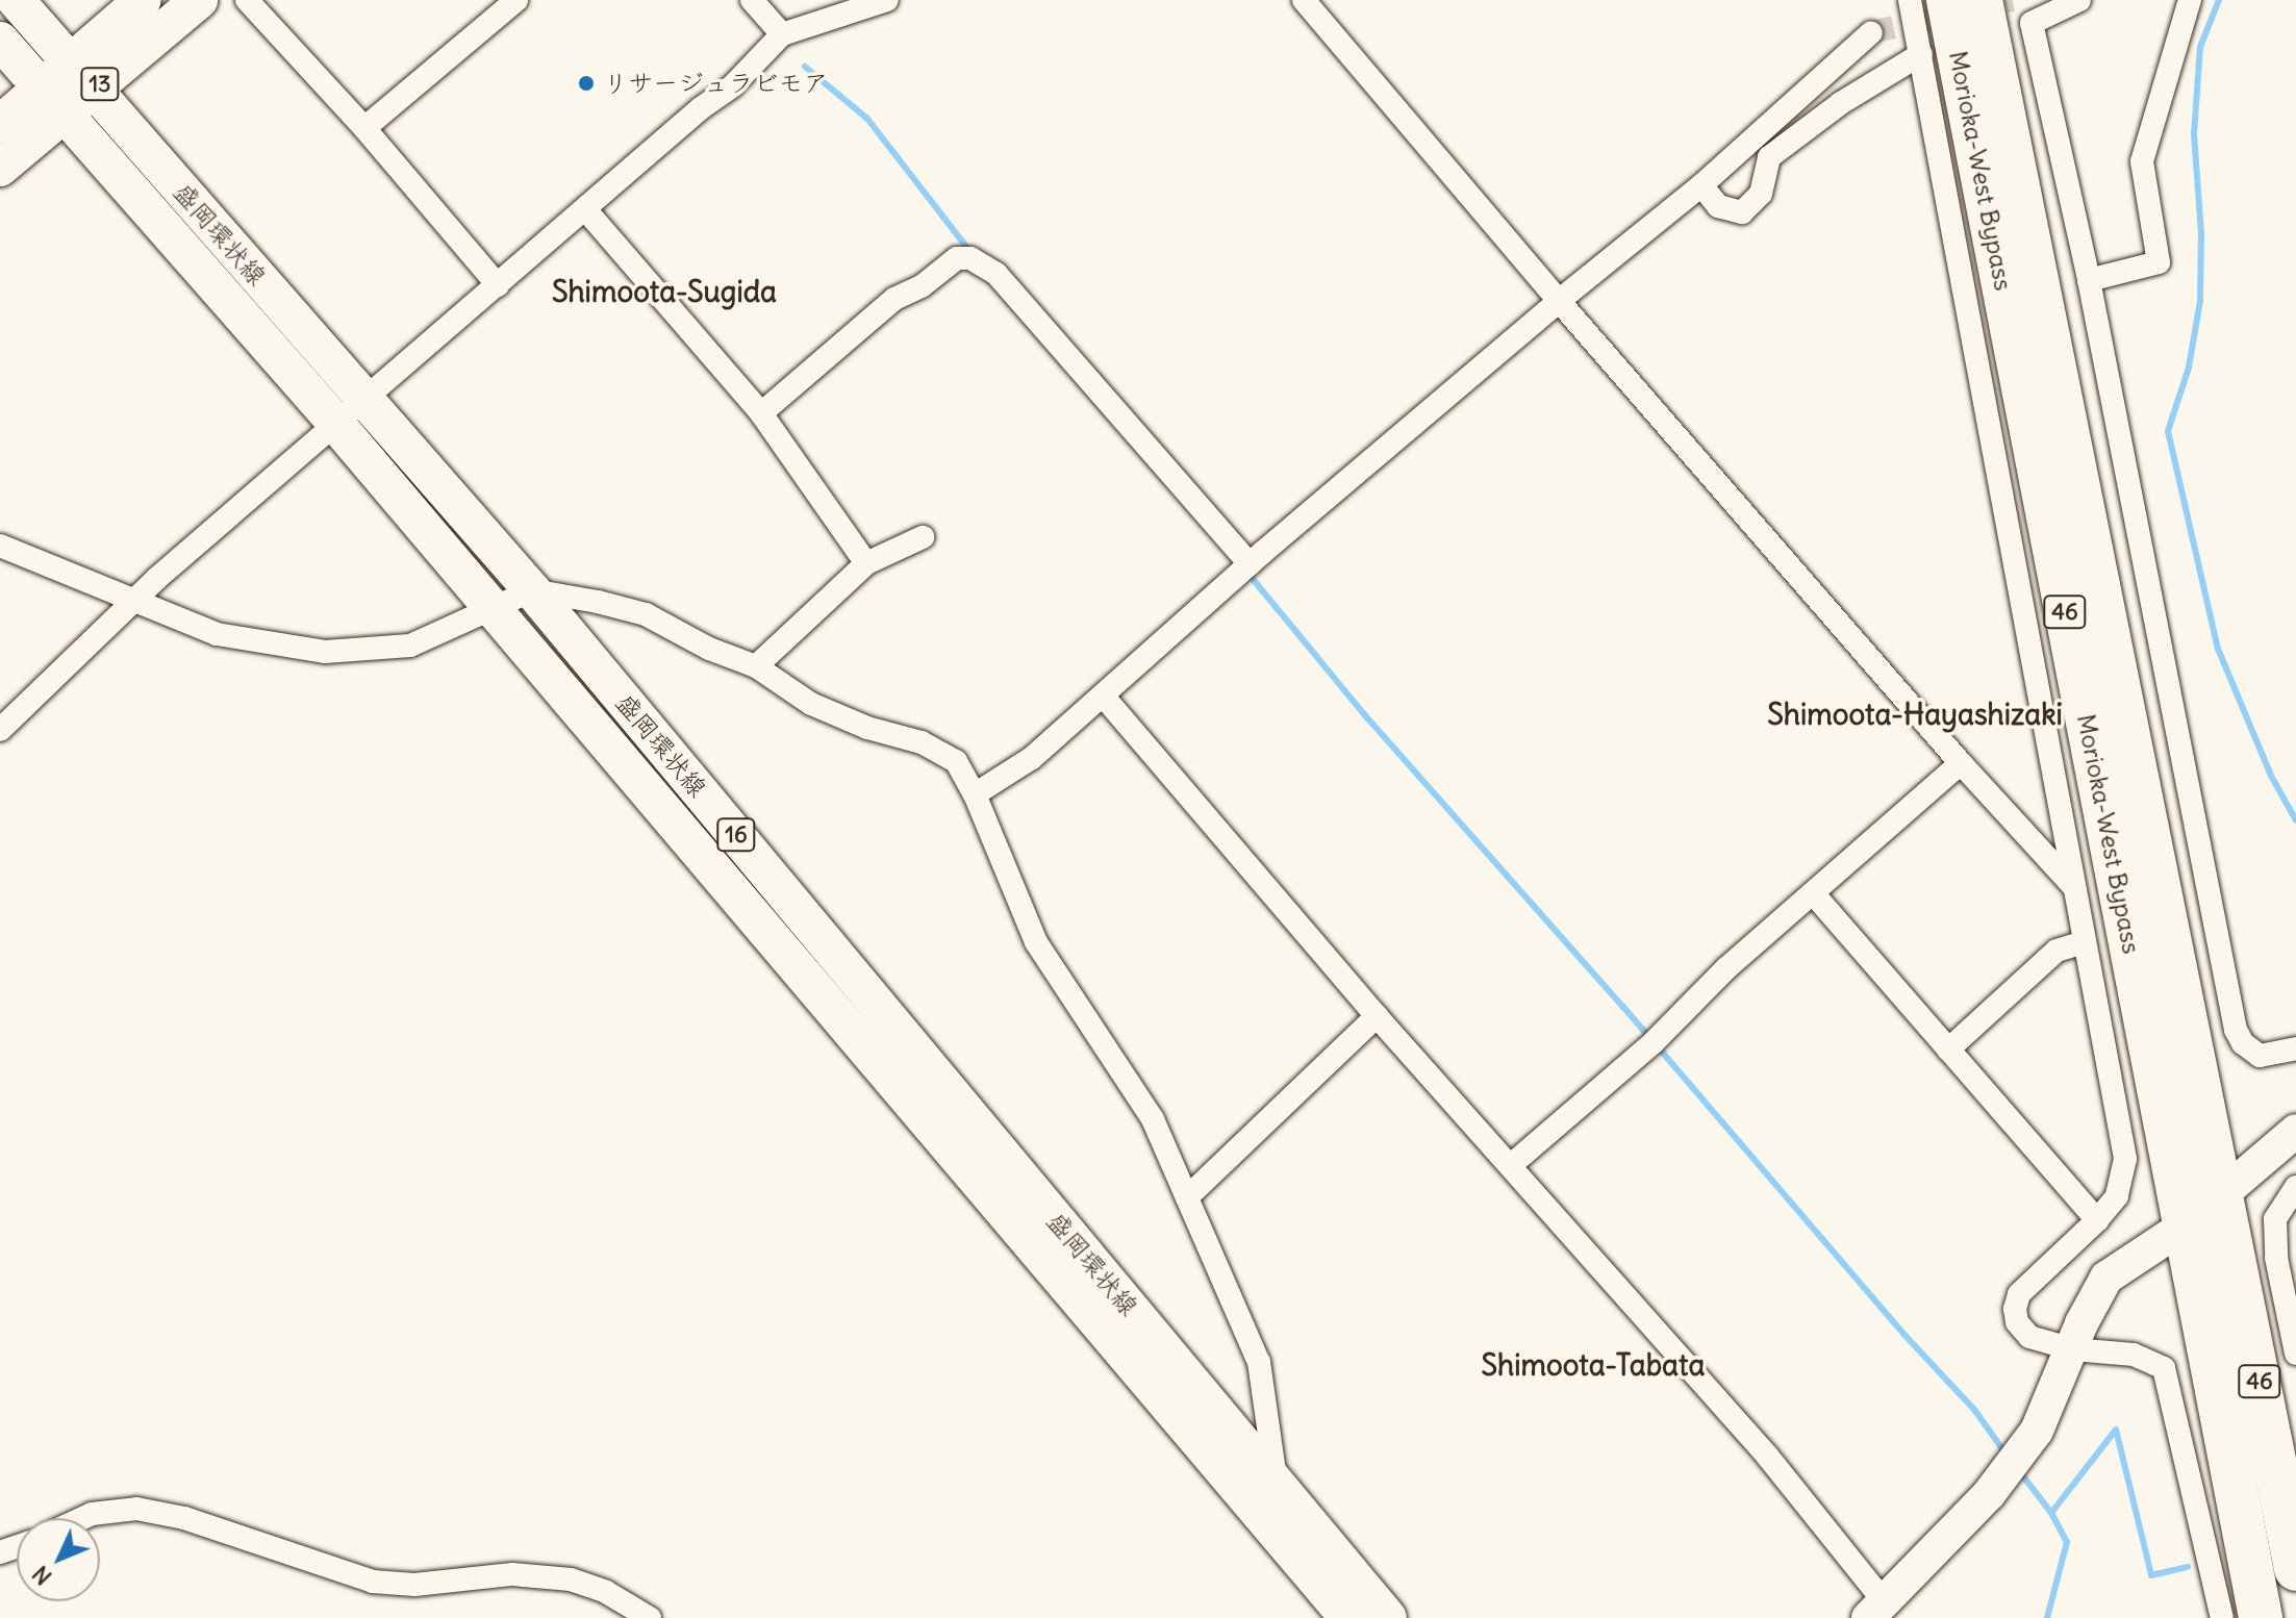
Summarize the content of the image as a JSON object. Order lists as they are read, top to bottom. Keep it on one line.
{"streets":{"highway":["Morioka-West Bypass","46"],"main road":["13","盛岡環状線","16"]},"crossings":[["13","盛岡環状線"]],"districts":["Shimoota-Sugida","Shimoota-Hayashizaki","Shimoota-Tabata"],"places":["リサージュラビモア"],"north":"bottom left"}
